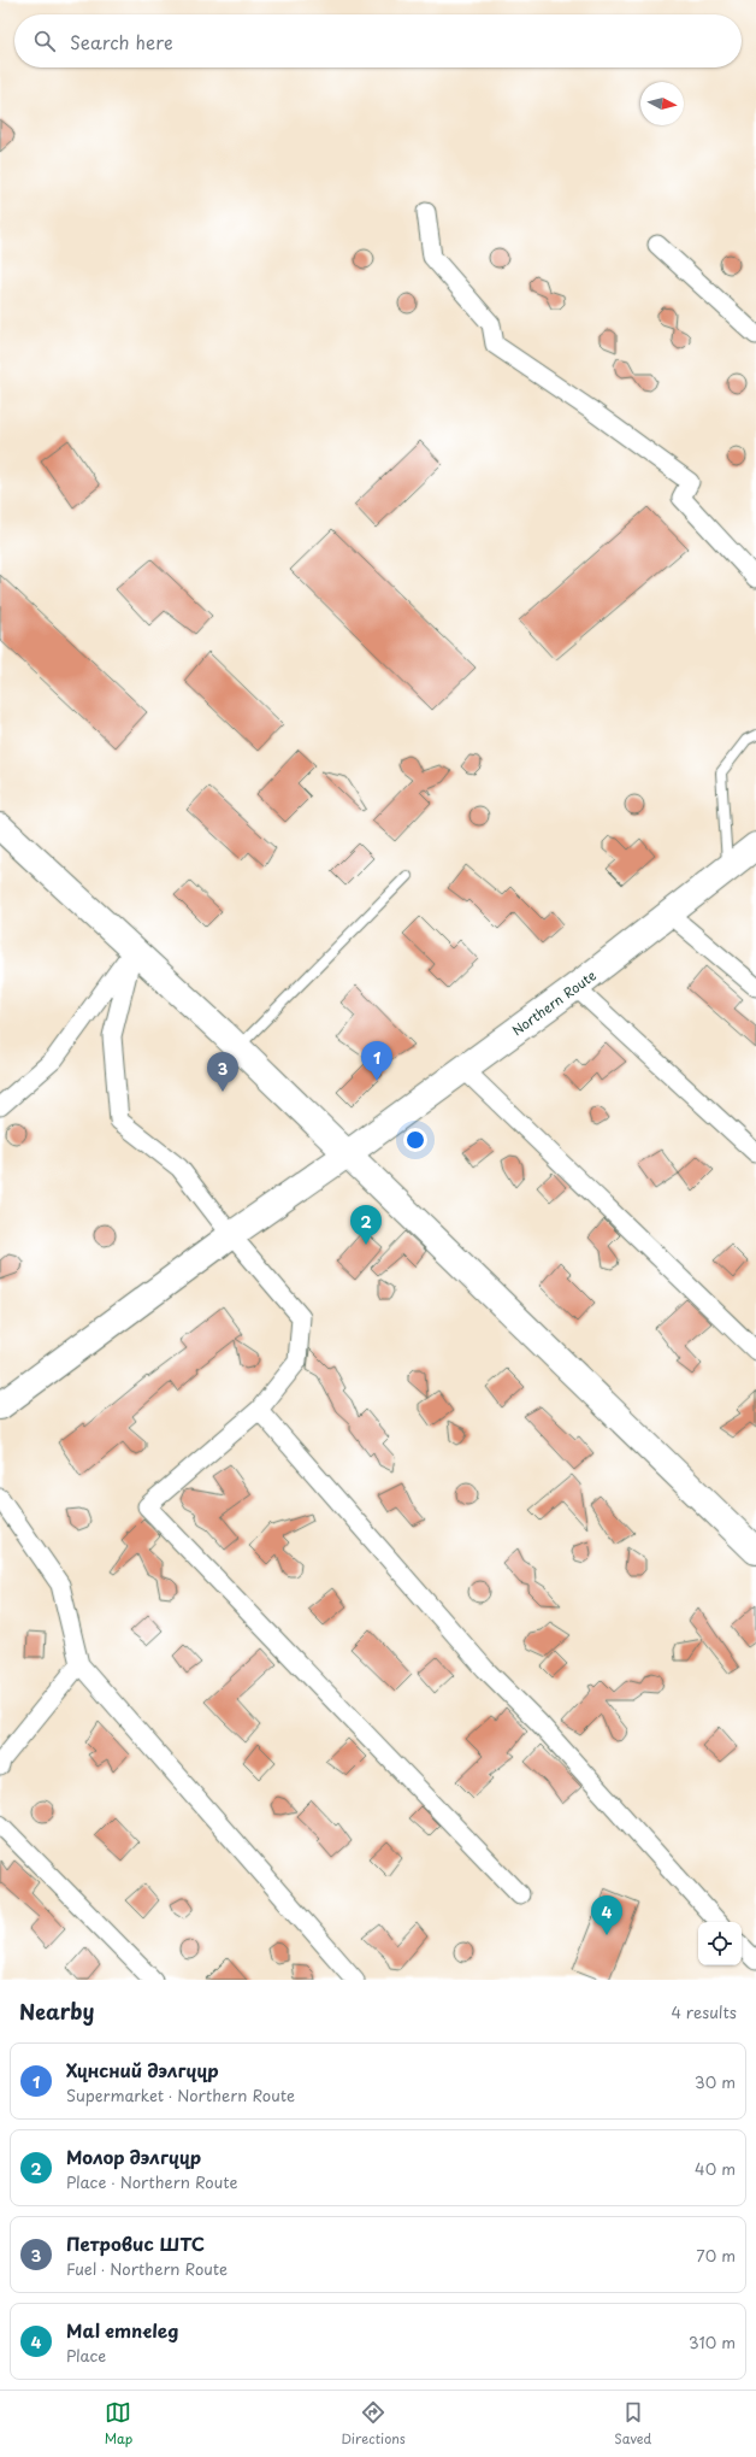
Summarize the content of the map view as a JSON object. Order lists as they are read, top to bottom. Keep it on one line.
{"streets":{"main road":["Northern Route"]},"north":"right","page":{"search":"Search here","pins":["1","3","2","4"],"heading":["Nearby","4 results"],"list":[{"mark":"1","name":"Хүнсний дэлгүүр","note":"Supermarket · Northern Route","value":"30 m"},{"mark":"2","name":"Молор дэлгүүр","note":"Place · Northern Route","value":"40 m"},{"mark":"3","name":"Петровис ШТС","note":"Fuel · Northern Route","value":"70 m"},{"mark":"4","name":"Mal emneleg","note":"Place","value":"310 m"}],"nav":["Map","Directions","Saved"]}}
